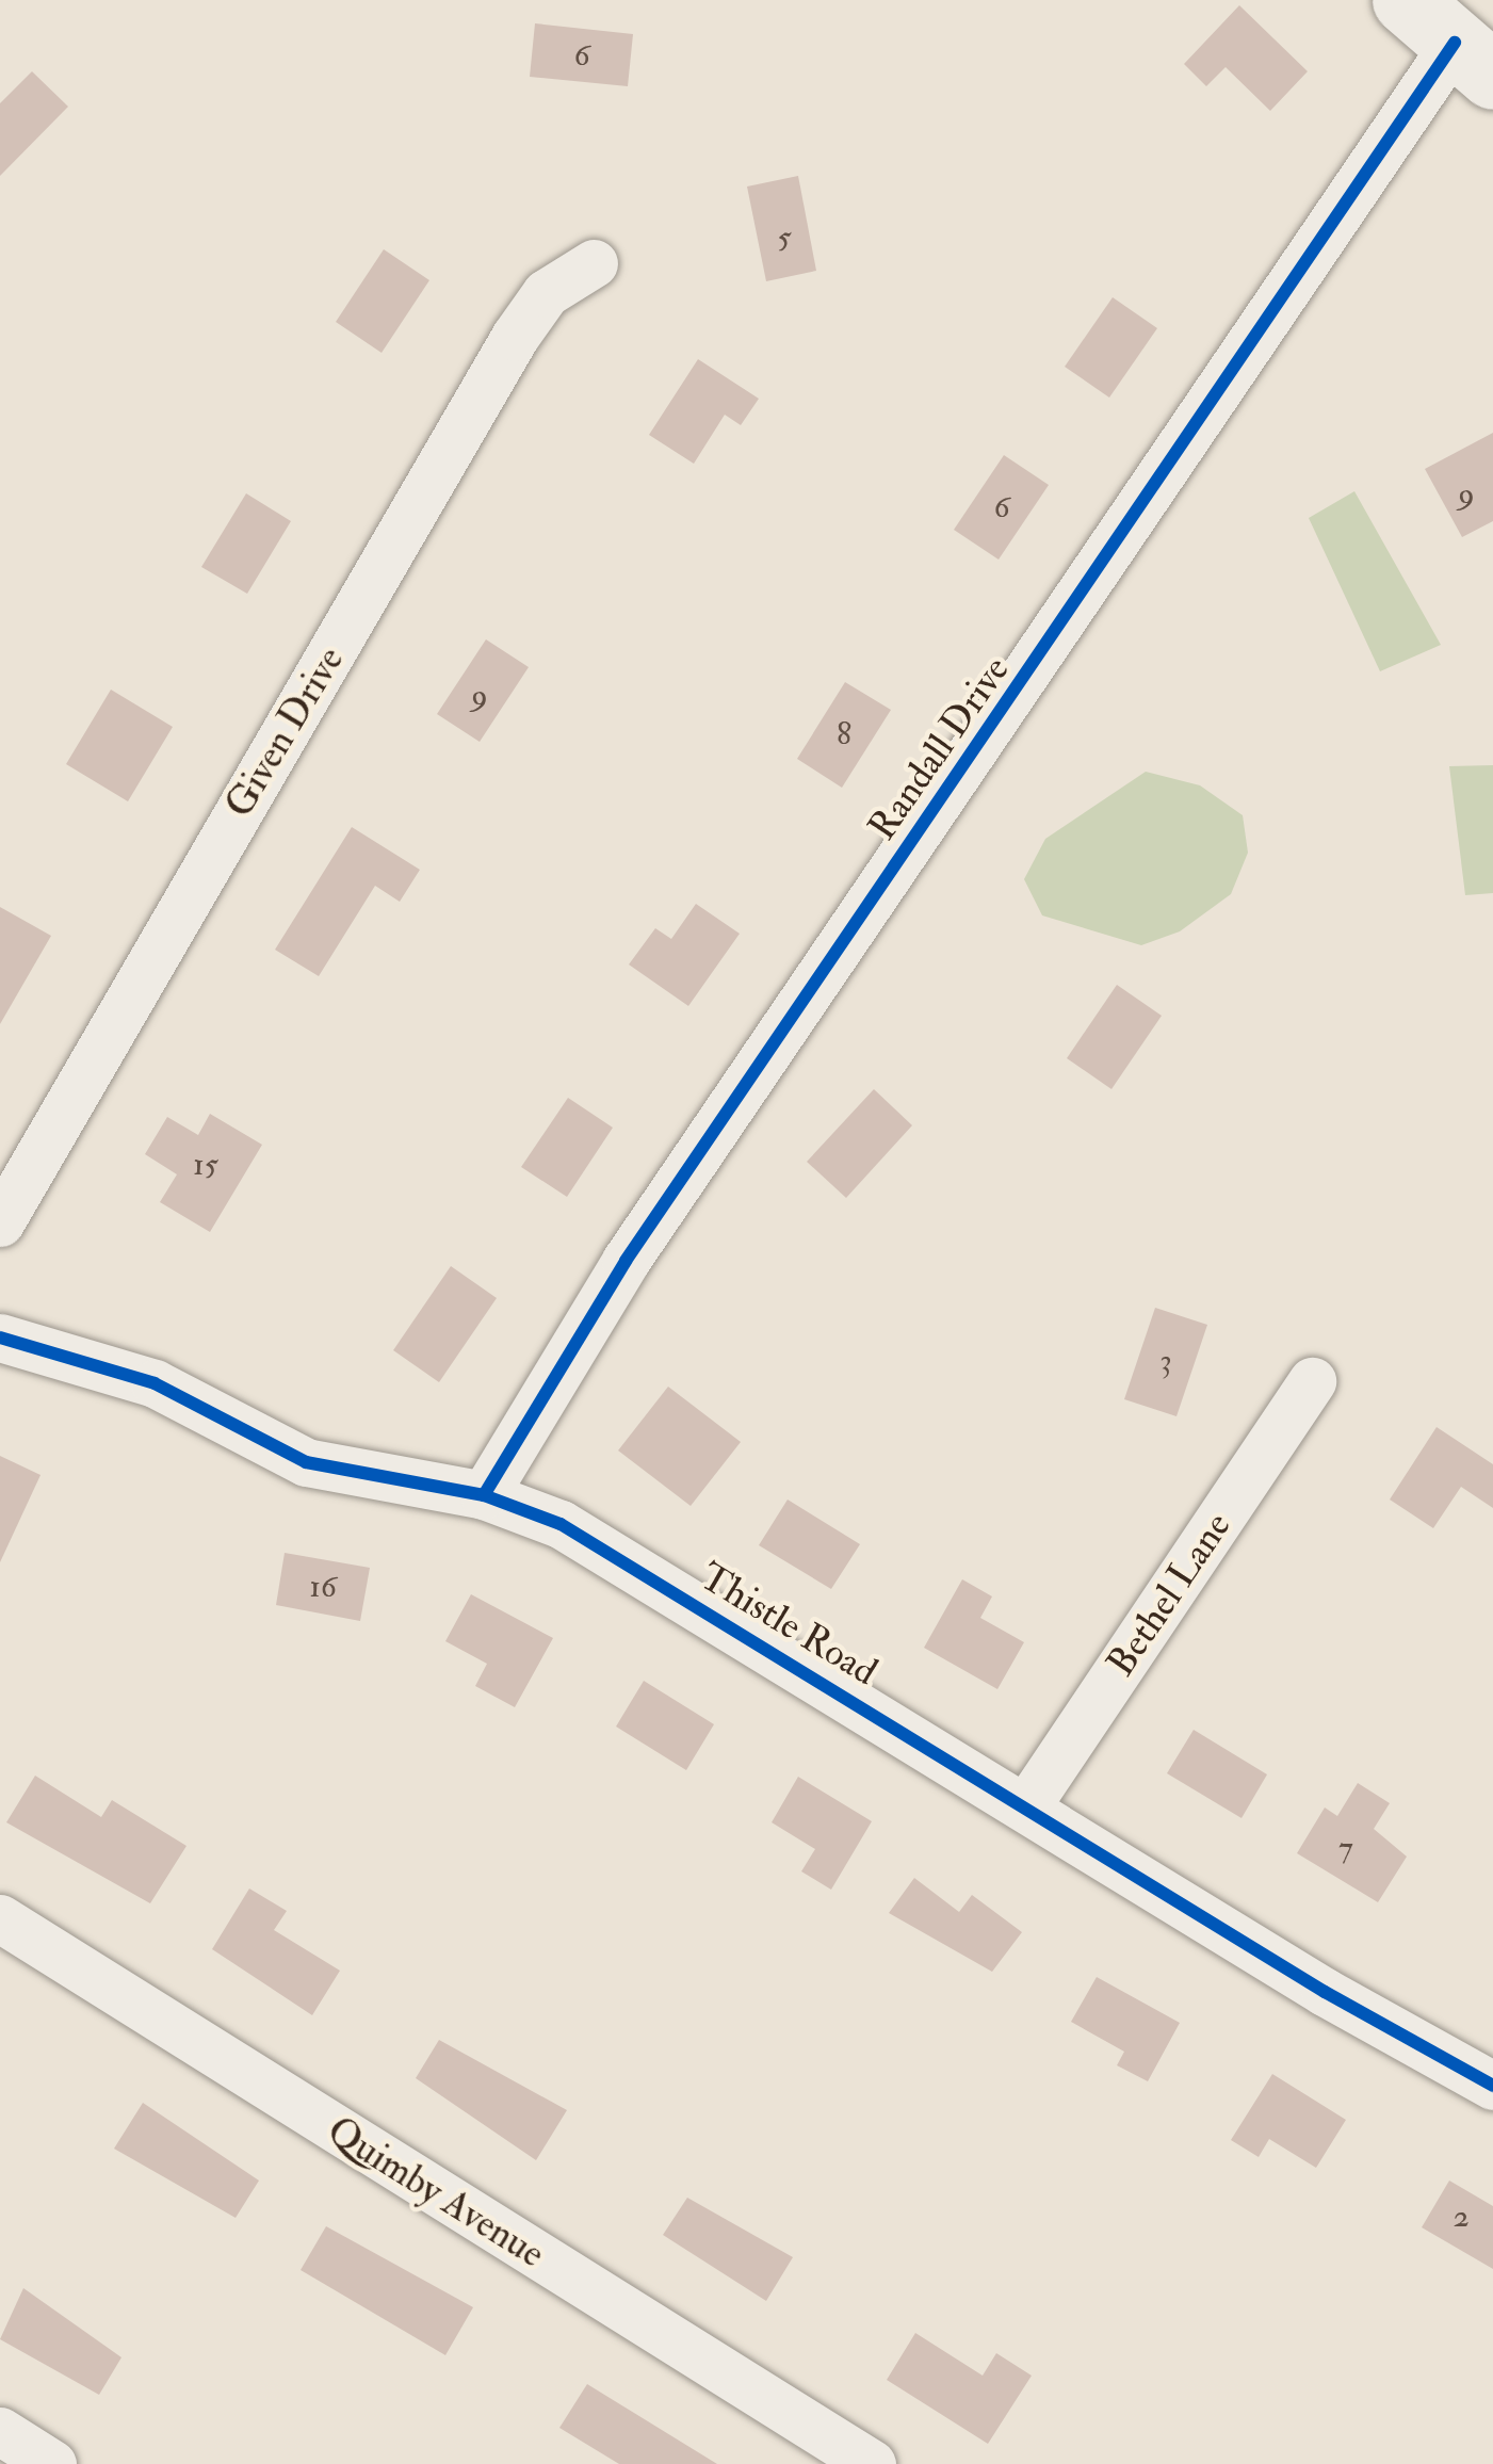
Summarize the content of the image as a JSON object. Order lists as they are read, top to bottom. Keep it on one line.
{"streets":{"street":["Given Drive","Randall Drive","Bethel Lane","Thistle Road","Quimby Avenue"]},"crossings":[["Randall Drive","Thistle Road"],["Bethel Lane","Thistle Road"]],"house_numbers":["6","5","9","6","9","8","15","3","16","7","2"]}
